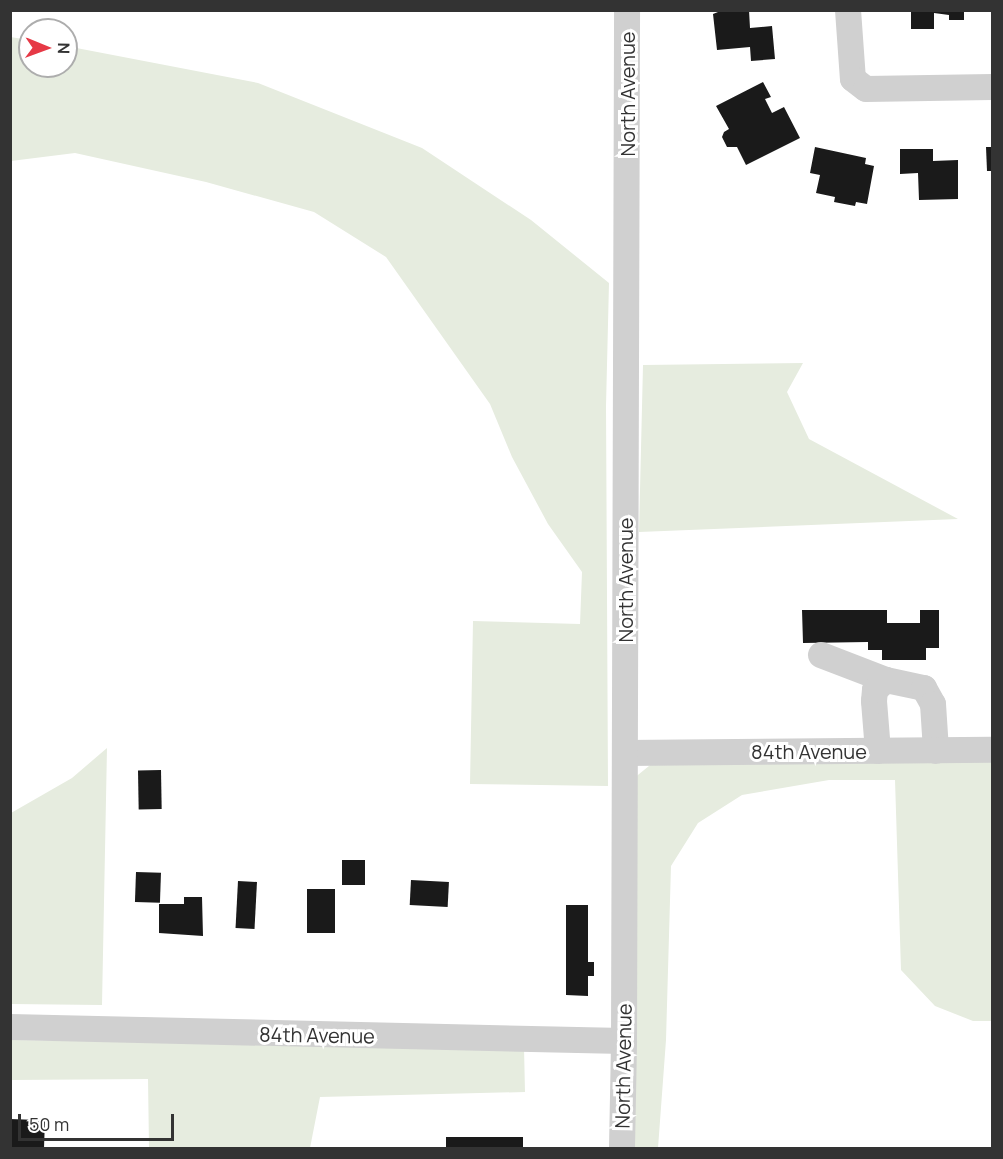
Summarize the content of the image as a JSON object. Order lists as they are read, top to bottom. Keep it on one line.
{"streets":{"street":["North Avenue","84th Avenue"]},"crossings":[["North Avenue","84th Avenue"]],"scale_bar":"50 m","north":"right"}
